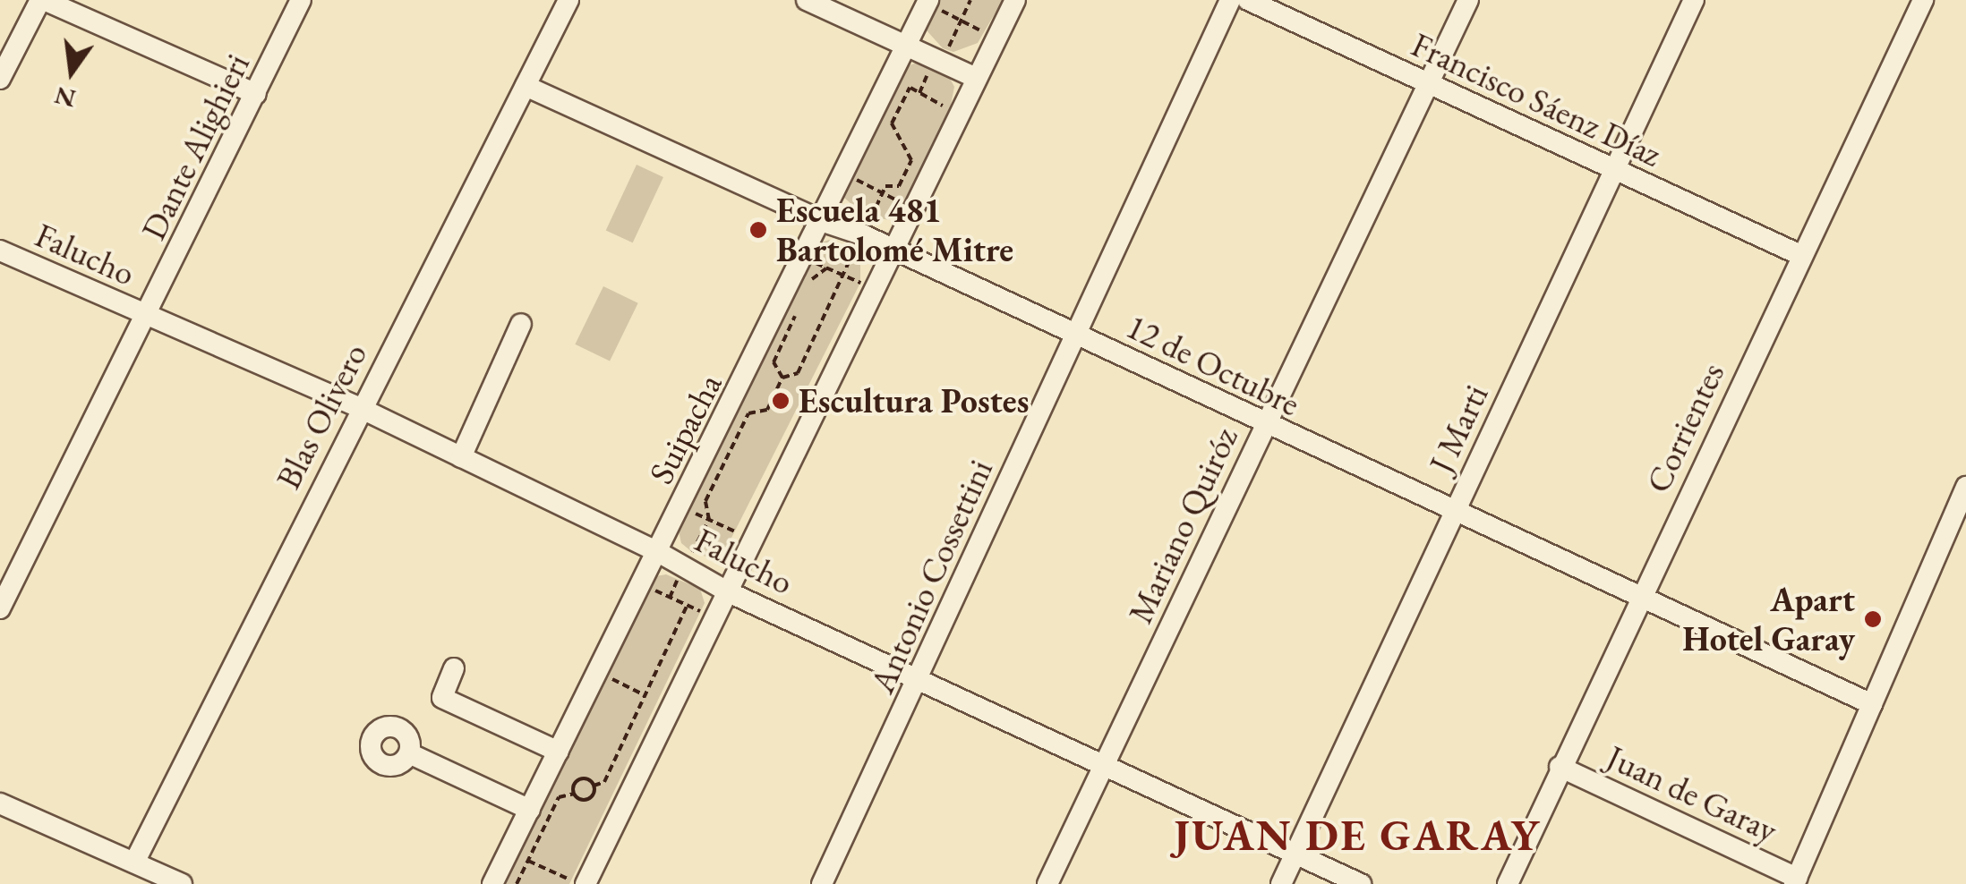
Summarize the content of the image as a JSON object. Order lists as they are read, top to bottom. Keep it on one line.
{"streets":{"street":["Francisco Sáenz Díaz","Dante Alighieri","Falucho","12 de Octubre","Blas Olivero","Corrientes","Suipacha","J Marti","Mariano Quiróz","Antonio Cossettini","Juan de Garay"]},"crossings":[["Francisco Sáenz Díaz","Corrientes"],["Francisco Sáenz Díaz","J Marti"],["Francisco Sáenz Díaz","Mariano Quiróz"],["Dante Alighieri","Falucho"],["Falucho","Blas Olivero"],["Falucho","Suipacha"],["Falucho","J Marti"],["Falucho","Mariano Quiróz"],["Falucho","Antonio Cossettini"],["12 de Octubre","Blas Olivero"],["12 de Octubre","Corrientes"],["12 de Octubre","Suipacha"],["12 de Octubre","J Marti"],["12 de Octubre","Mariano Quiróz"],["12 de Octubre","Antonio Cossettini"],["Corrientes","Juan de Garay"]],"districts":["JUAN DE GARAY"],"places":["Escuela 481 Bartolomé Mitre","Escultura Postes","Apart Hotel Garay"],"north":"bottom"}
